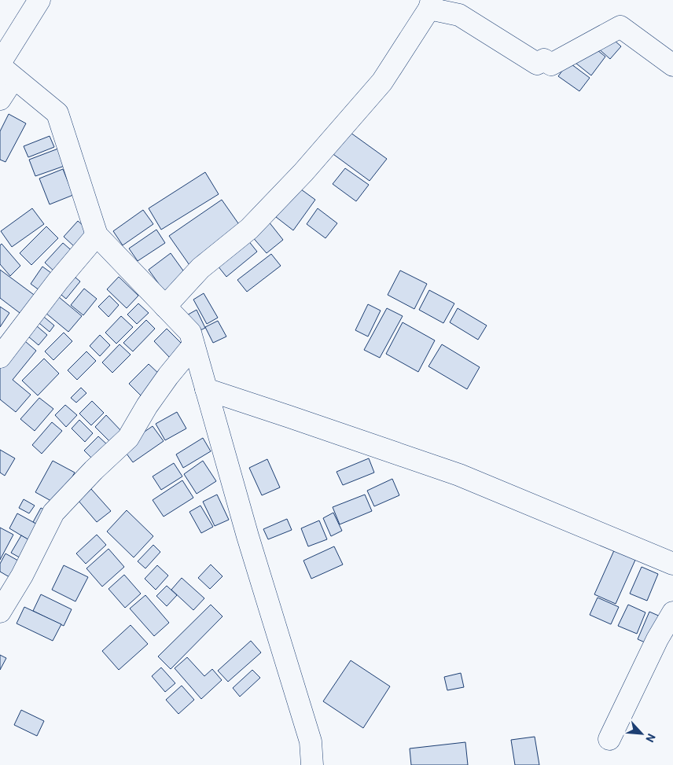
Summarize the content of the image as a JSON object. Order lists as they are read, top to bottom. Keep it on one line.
{"north":"bottom right"}
